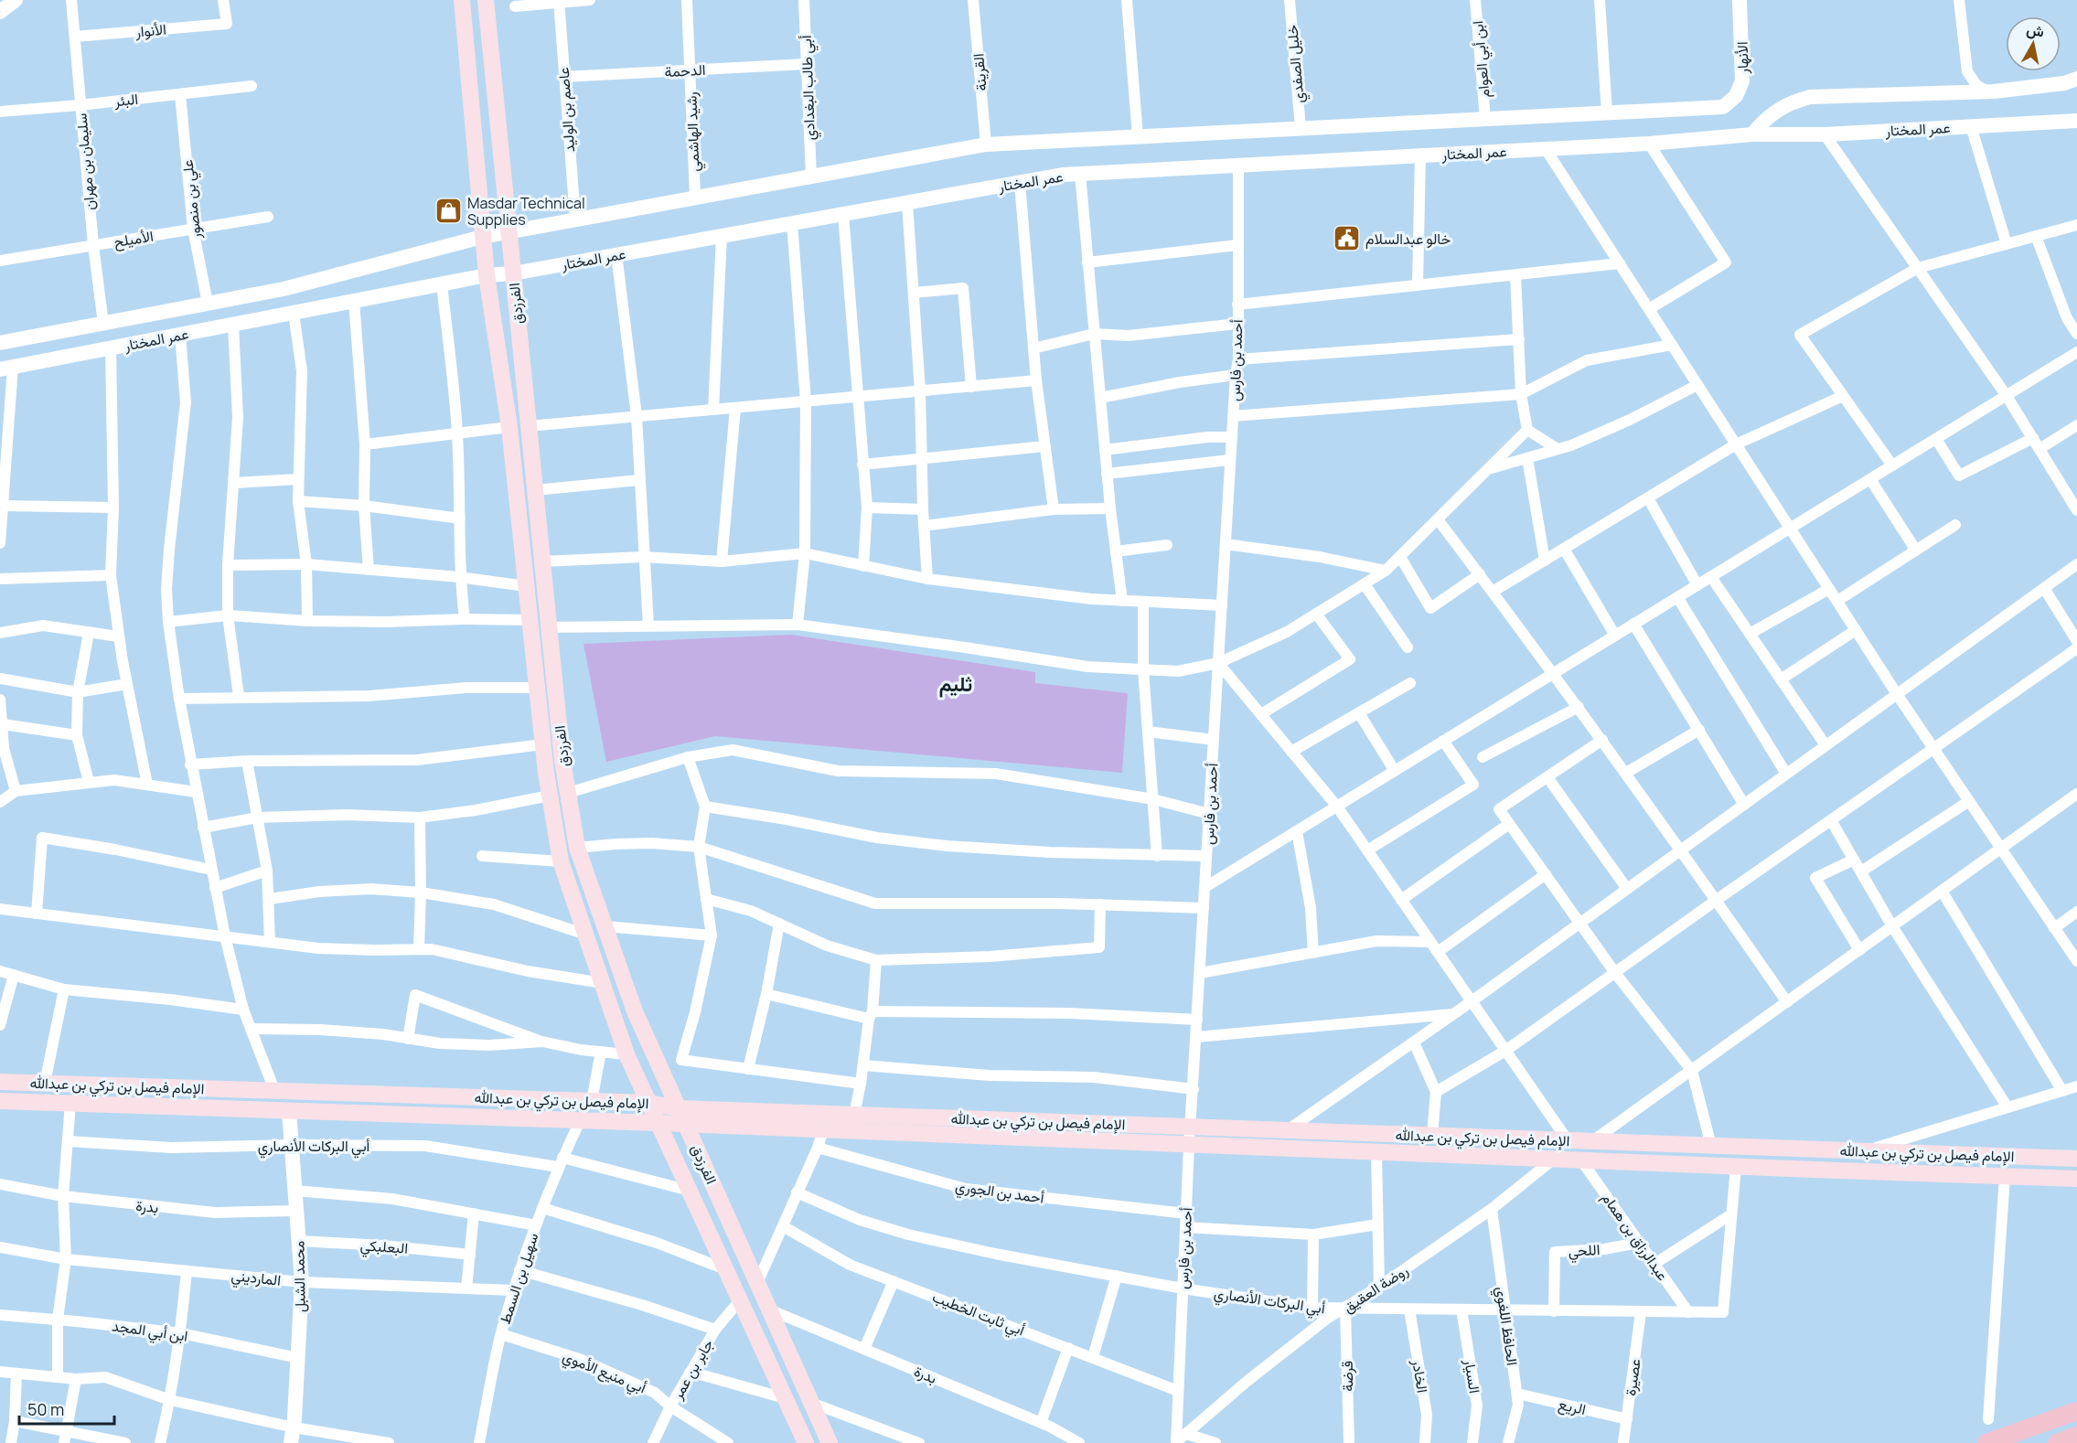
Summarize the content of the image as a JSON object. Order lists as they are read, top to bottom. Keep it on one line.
{"streets":{"main road":["الفرزدق","الإمام فيصل بن تركي بن عبدالله"],"street":["الأنوار","الأنهار","ابن أبي العوام","خليل الصفدي","الدحمة","القرينة","أبي طالب البغدادي","البئر","عاصم بن الوليد","عمر المختار","رشيد الهاشمي","سليمان بن مهران","علي بن منصور","الأميلح","أحمد بن فارس","أبي البركات الأنصاري","أحمد بن الجوري","بدرة","عبدالرزاق بن همام","البعلبكي","اللحي","محمد الشبل","المارديني","سهيل بن السمط","روضة العقيق","أبي ثابت الخطيب","الحافظ اللغوي","ابن أبي المجد","جابر بن عمر","أبي منيع الأموي","قرضة","الخادر","السيار","عصيرة","الريع"]},"crossings":[["الأنوار","سليمان بن مهران"],["الأنهار","عمر المختار"],["ابن أبي العوام","عمر المختار"],["خليل الصفدي","عمر المختار"],["الدحمة","أبي طالب البغدادي"],["الدحمة","عاصم بن الوليد"],["الدحمة","رشيد الهاشمي"],["القرينة","عمر المختار"],["أبي طالب البغدادي","عمر المختار"],["البئر","سليمان بن مهران"],["البئر","علي بن منصور"],["عاصم بن الوليد","عمر المختار"],["عمر المختار","رشيد الهاشمي"],["عمر المختار","سليمان بن مهران"],["عمر المختار","علي بن منصور"],["عمر المختار","الفرزدق"],["عمر المختار","أحمد بن فارس"],["سليمان بن مهران","الأميلح"],["علي بن منصور","الأميلح"],["الفرزدق","الإمام فيصل بن تركي بن عبدالله"],["الفرزدق","أبي البركات الأنصاري"],["الفرزدق","بدرة"],["الفرزدق","جابر بن عمر"],["أحمد بن فارس","الإمام فيصل بن تركي بن عبدالله"],["أحمد بن فارس","أبي البركات الأنصاري"],["أحمد بن فارس","أحمد بن الجوري"],["أحمد بن فارس","روضة العقيق"],["أحمد بن فارس","أبي ثابت الخطيب"],["الإمام فيصل بن تركي بن عبدالله","عبدالرزاق بن همام"],["الإمام فيصل بن تركي بن عبدالله","محمد الشبل"],["الإمام فيصل بن تركي بن عبدالله","سهيل بن السمط"],["الإمام فيصل بن تركي بن عبدالله","روضة العقيق"],["أبي البركات الأنصاري","عبدالرزاق بن همام"],["أبي البركات الأنصاري","اللحي"],["أبي البركات الأنصاري","محمد الشبل"],["أبي البركات الأنصاري","سهيل بن السمط"],["أبي البركات الأنصاري","روضة العقيق"],["أبي البركات الأنصاري","الحافظ اللغوي"],["أبي البركات الأنصاري","قرضة"],["أبي البركات الأنصاري","الخادر"],["أبي البركات الأنصاري","السيار"],["أبي البركات الأنصاري","عصيرة"],["بدرة","محمد الشبل"],["عبدالرزاق بن همام","اللحي"],["البعلبكي","محمد الشبل"],["محمد الشبل","المارديني"],["محمد الشبل","ابن أبي المجد"],["المارديني","سهيل بن السمط"],["سهيل بن السمط","أبي منيع الأموي"],["روضة العقيق","الحافظ اللغوي"],["روضة العقيق","قرضة"],["الحافظ اللغوي","الريع"],["جابر بن عمر","أبي منيع الأموي"],["عصيرة","الريع"]],"districts":["ثليم"],"places":{"shop":["Masdar Technical Supplies"],"public building":["خالو عبدالسلام"]},"scale_bar":"50 m","north":"top"}
